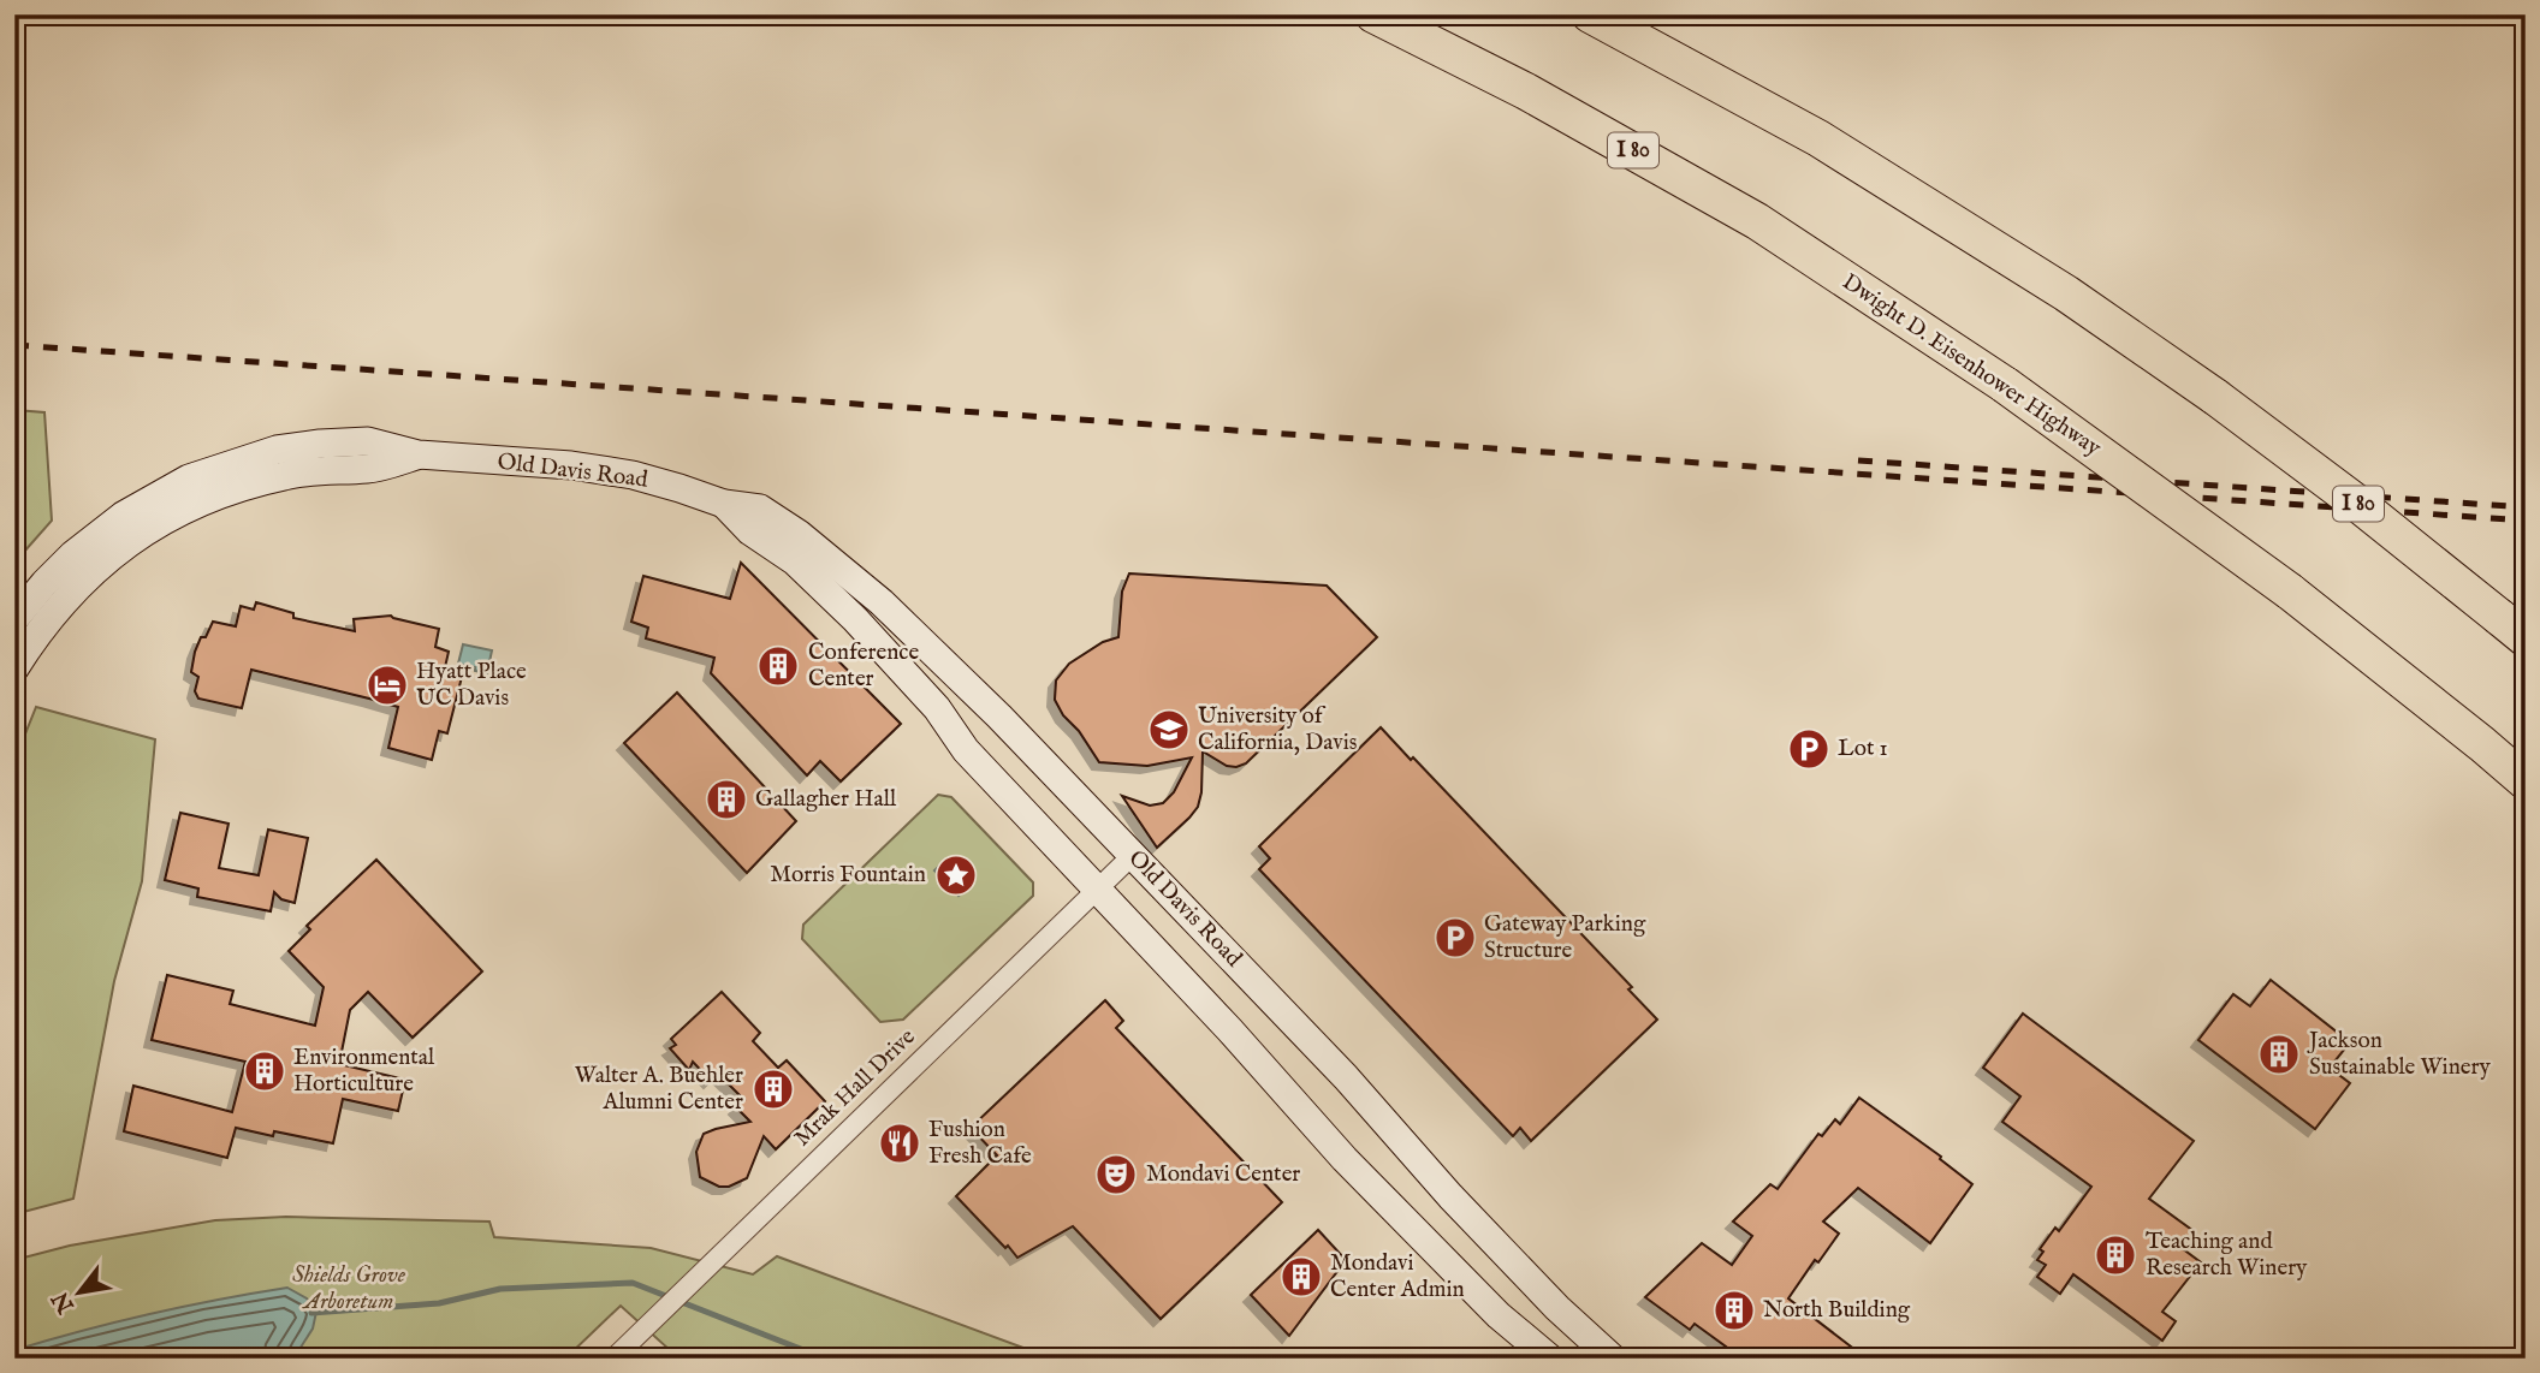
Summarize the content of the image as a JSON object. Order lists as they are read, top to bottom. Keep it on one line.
{"streets":{"highway":["I 80","Dwight D. Eisenhower Highway"],"street":["Old Davis Road","Mrak Hall Drive"]},"crossings":[["Old Davis Road","Mrak Hall Drive"]],"parks":["Shields Grove Arboretum"],"places":{"building":["Conference Center","Gallagher Hall","Jackson Sustainable Winery","Environmental Horticulture","Walter A. Buehler Alumni Center","Teaching and Research Winery","Mondavi Center Admin","North Building"],"hotel":["Hyatt Place UC Davis"],"school or university":["University of California, Davis"],"parking":["Lot 1","Gateway Parking Structure"],"place":["Morris Fountain"],"restaurant":["Fushion Fresh Cafe"],"theatre":["Mondavi Center"]},"north":"bottom left"}
